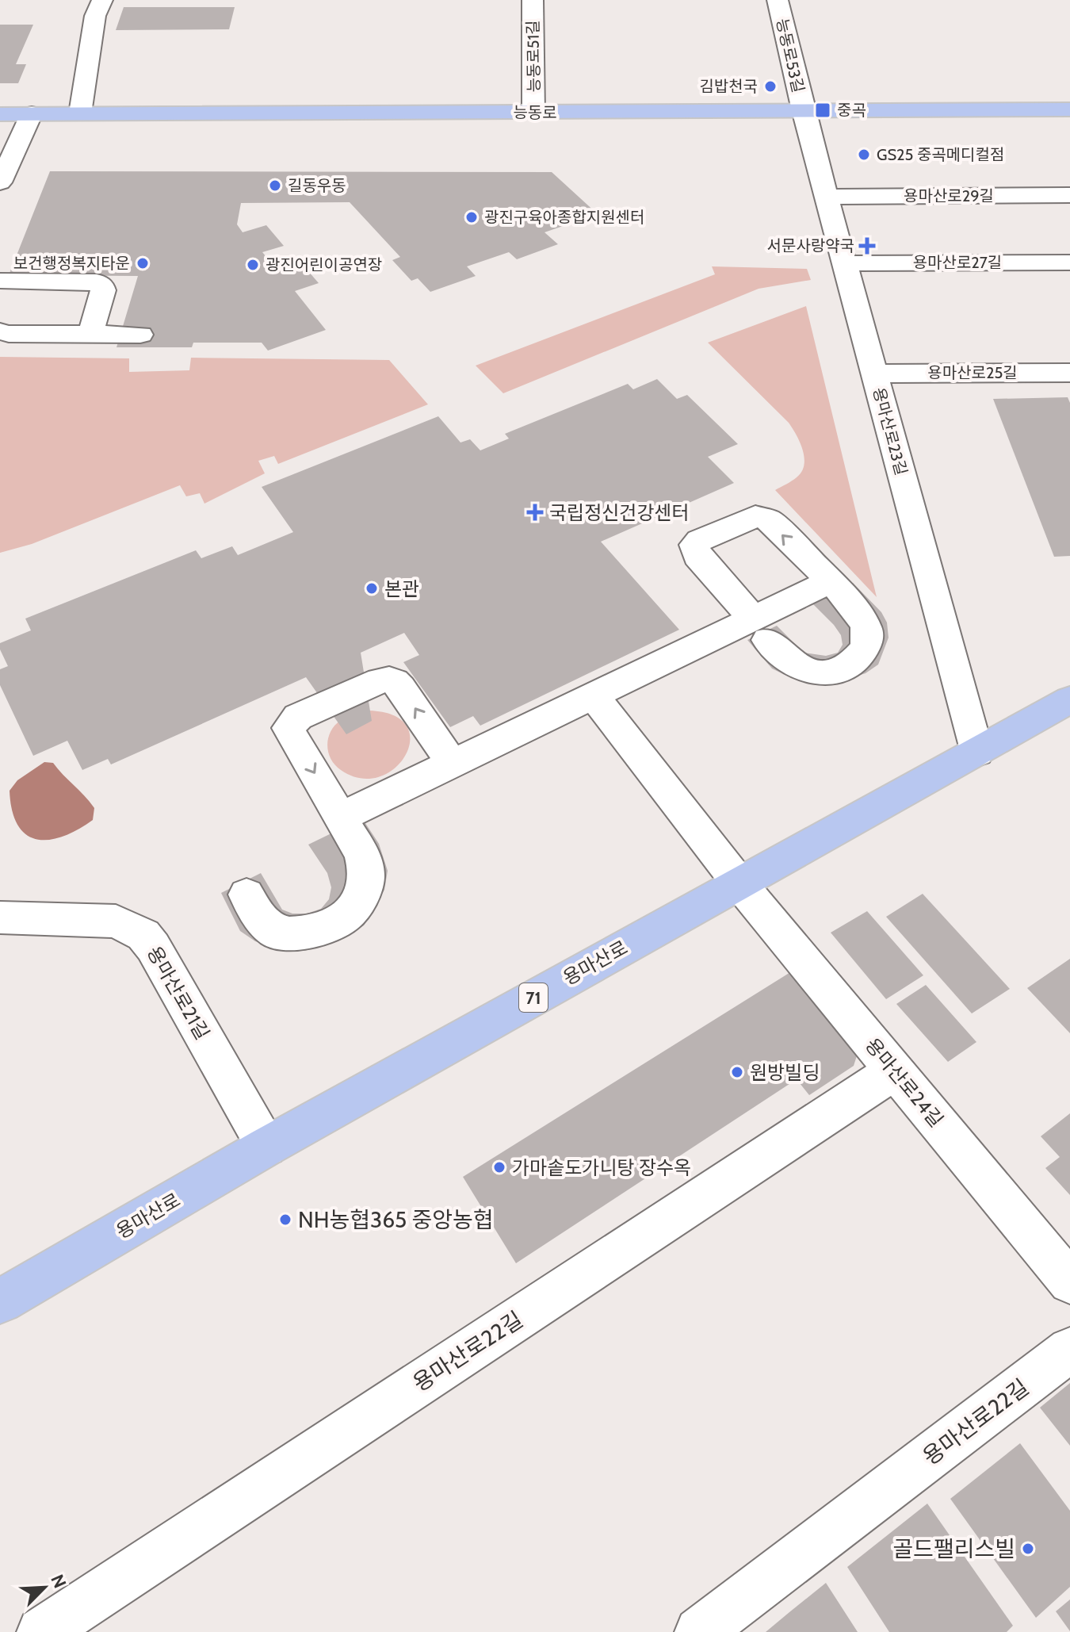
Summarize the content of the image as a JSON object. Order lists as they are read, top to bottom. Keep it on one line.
{"streets":{"main road":["능동로","용마산로","71"],"street":["능동로53길","능동로51길","용마산로29길","용마산로27길","용마산로25길","용마산로23길","용마산로21길","용마산로24길","용마산로22길"]},"crossings":[["능동로53길","능동로"],["능동로53길","용마산로23길"],["능동로51길","능동로"],["능동로","용마산로23길"],["용마산로29길","용마산로23길"],["용마산로27길","용마산로23길"],["용마산로25길","용마산로23길"],["용마산로23길","용마산로"],["용마산로","용마산로21길"],["용마산로","용마산로24길"],["용마산로24길","용마산로22길"]],"places":{"other":["김밥천국","GS25 중곡메디컬점","길동우동","광진구육아종합지원센터","보건행정복지타운","광진어린이공연장","본관","원방빌딩","가마솥도가니탕 장수옥","NH농협365 중앙농협","골드팰리스빌"],"transit":["중곡"],"health":["서문사랑약국","국립정신건강센터"]},"north":"top right"}
